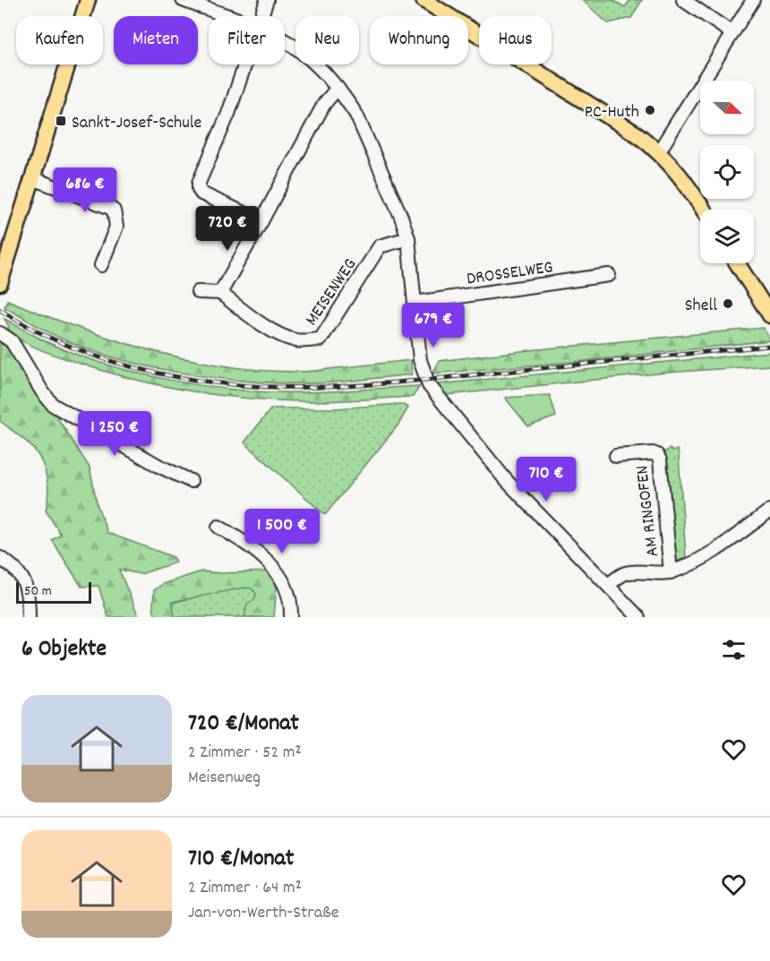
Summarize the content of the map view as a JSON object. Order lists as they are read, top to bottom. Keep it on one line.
{"streets":{"street":["DROSSELWEG","MEISENWEG","AM RINGOFEN"]},"places":{"other":["PC-Huth","Shell"],"transit":["Sankt-Josef-Schule"]},"scale_bar":"50 m","north":"right","page":{"chip":["Kaufen","Mieten","Filter","Neu","Wohnung","Haus"],"price":["686 €","720 €","679 €","1 250 €","710 €","1 500 €"],"scale":"50 m","heading":"6 Objekte","list":[{"name":"720 €/Monat","note":"2 Zimmer · 52 m² · Meisenweg"},{"name":"710 €/Monat","note":"2 Zimmer · 64 m² · Jan-von-Werth-Straße"}]}}
